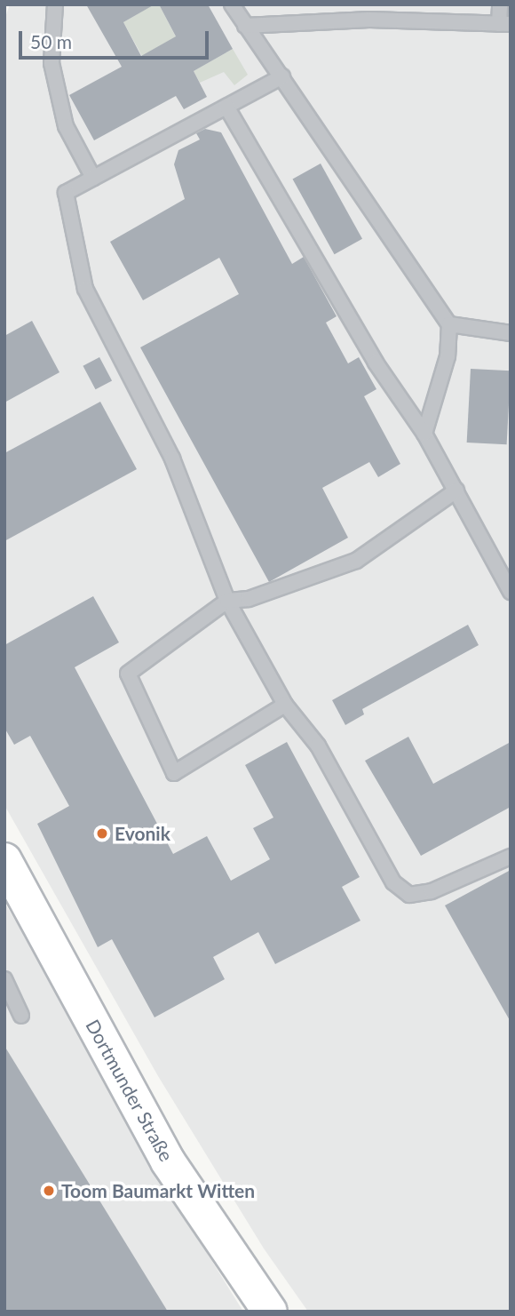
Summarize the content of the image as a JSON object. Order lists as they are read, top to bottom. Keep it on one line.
{"streets":{"main road":["Dortmunder Straße"]},"places":["Evonik","Toom Baumarkt Witten"],"scale_bar":"50 m"}
